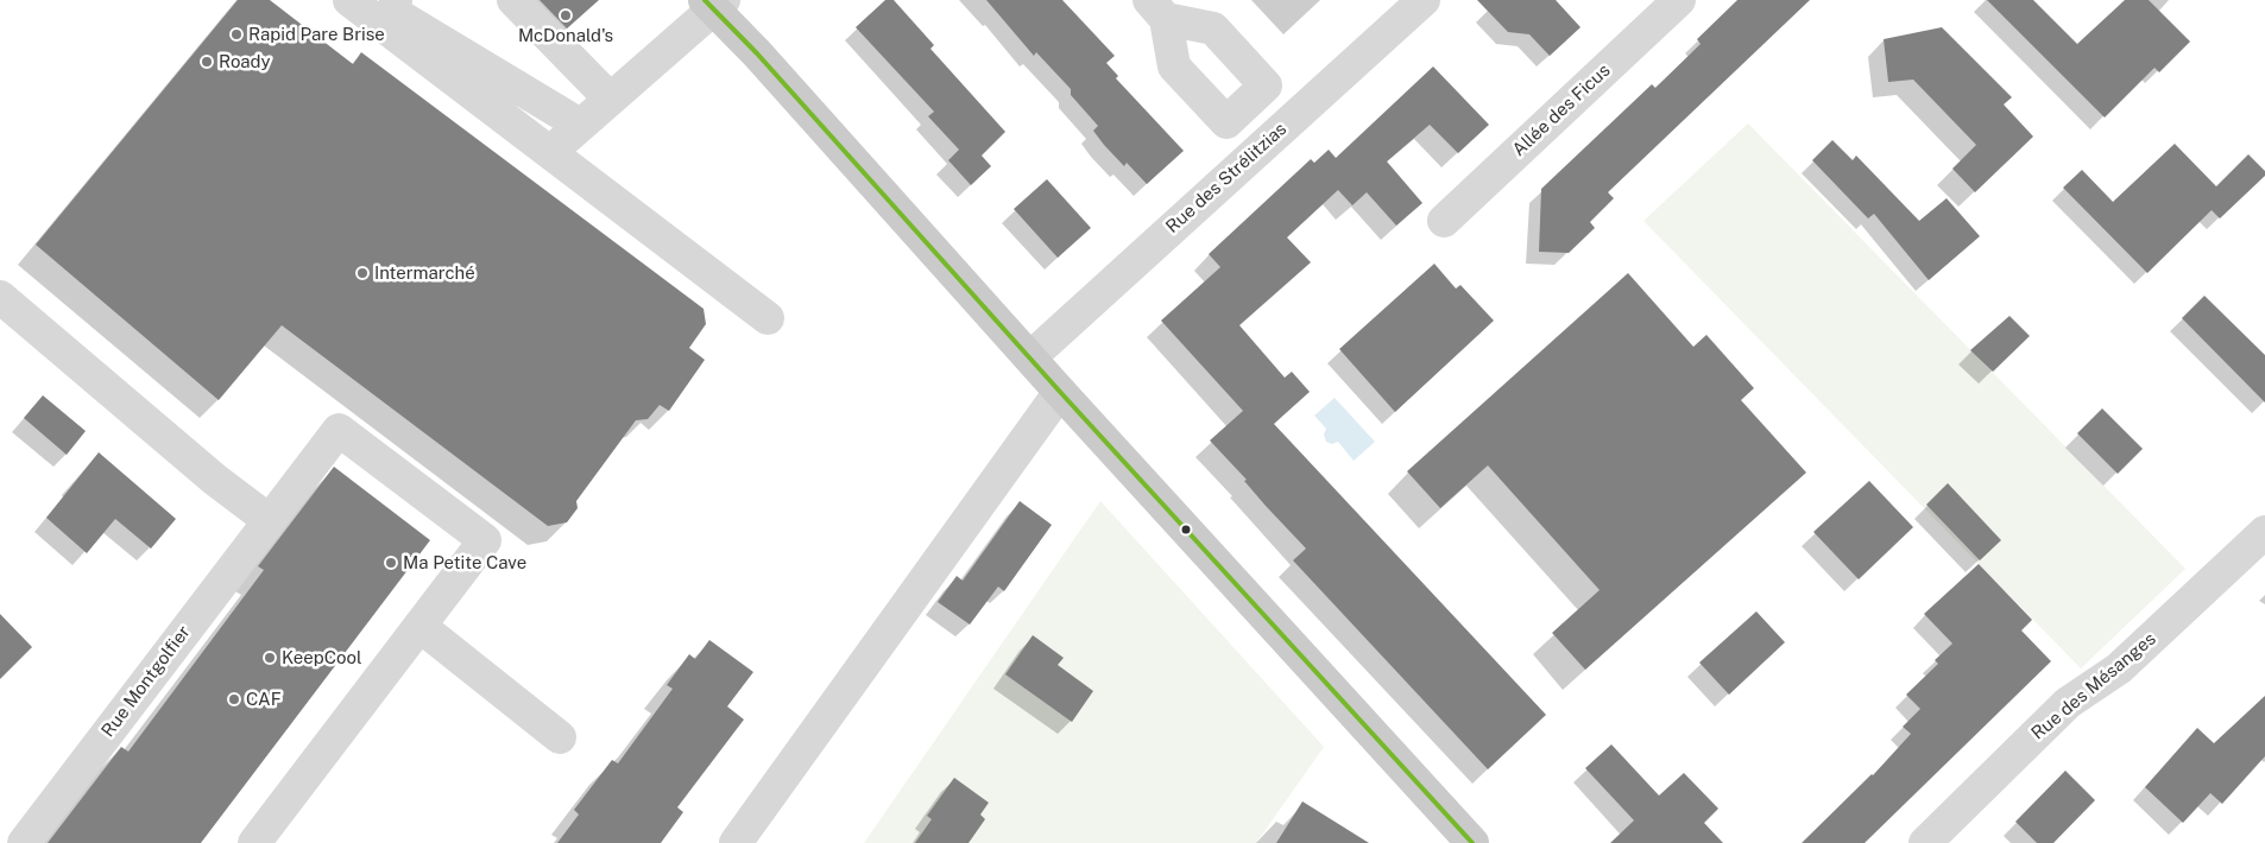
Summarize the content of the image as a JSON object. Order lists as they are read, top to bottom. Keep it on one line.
{"streets":{"street":["Allée des Ficus","Rue des Strélitzias","Rue Montgolfier","Rue des Mésanges"]},"places":["McDonald's","Rapid Pare Brise","Roady","Intermarché","Ma Petite Cave","KeepCool","CAF"]}
